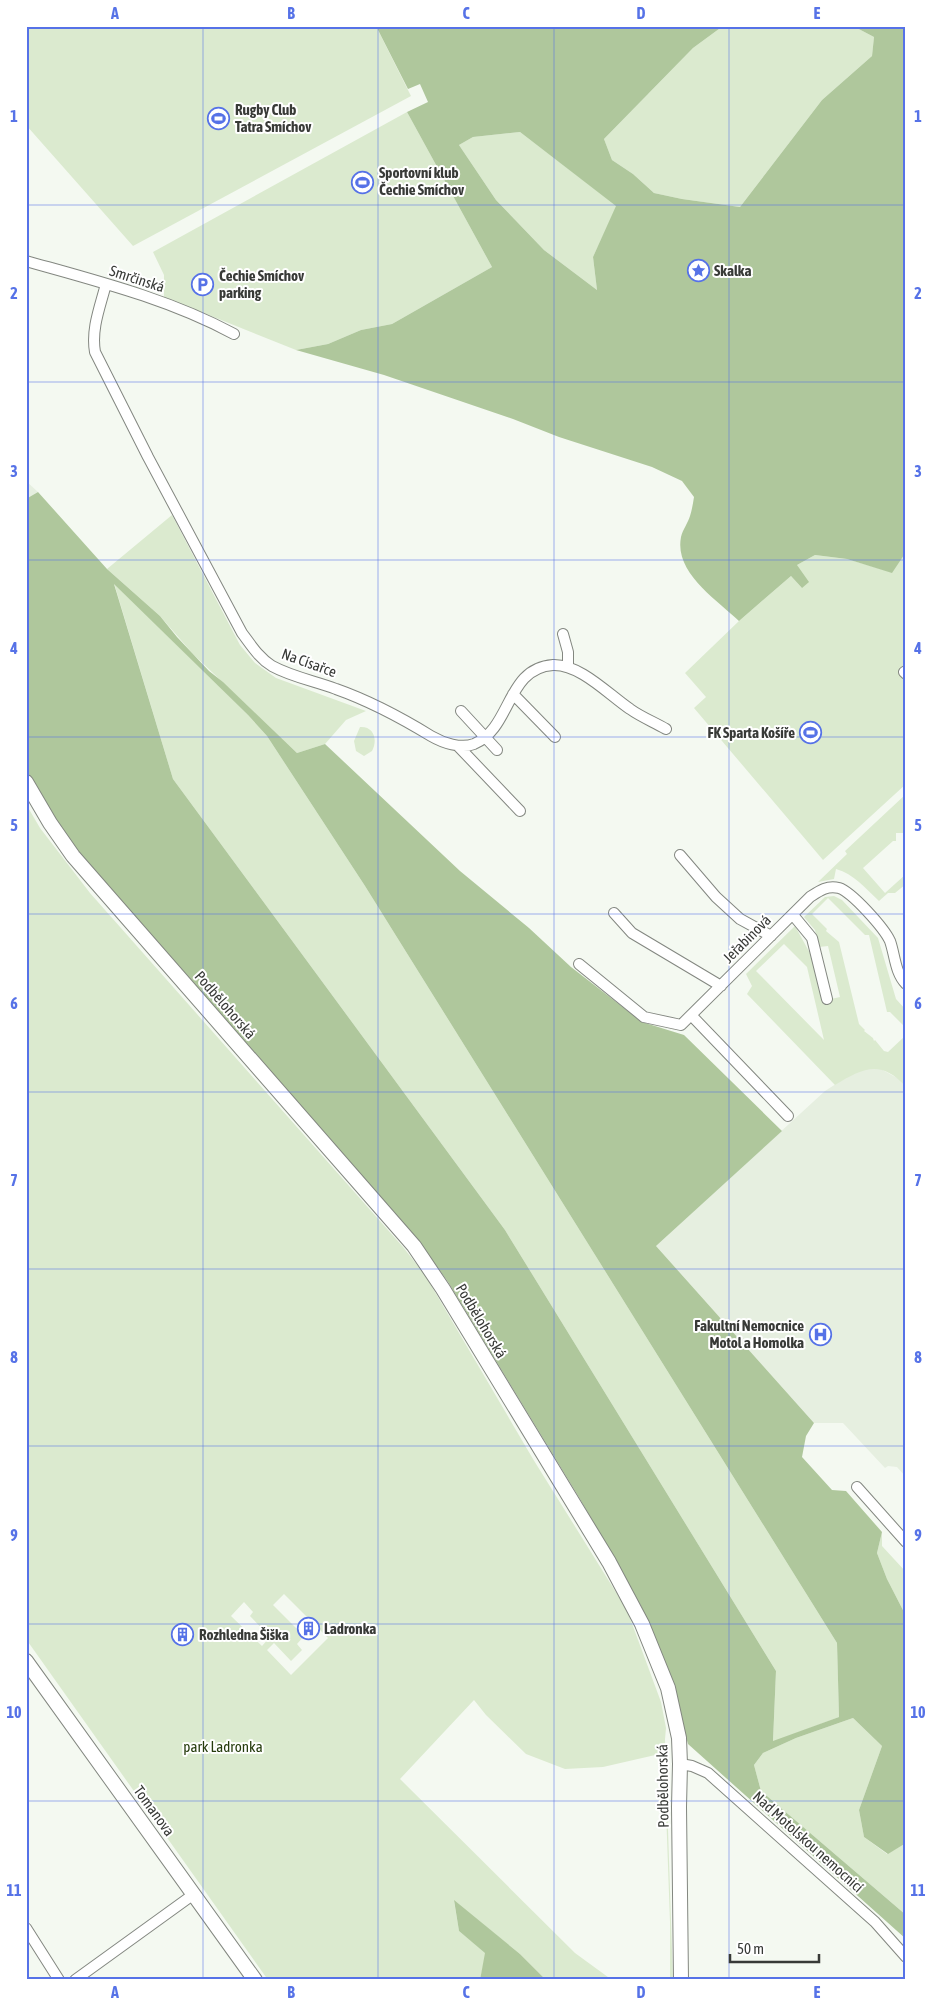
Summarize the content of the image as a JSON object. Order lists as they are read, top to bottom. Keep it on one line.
{"streets":{"street":["Smrčinská","Na Císařce","Jeřabinová","Podbělohorská","Tomanova","Nad Motolskou nemocnicí"]},"crossings":[["Smrčinská","Na Císařce"],["Podbělohorská","Nad Motolskou nemocnicí"]],"parks":["park Ladronka"],"places":{"sports":["Rugby Club Tatra Smíchov","Sportovní klub Čechie Smíchov","FK Sparta Košíře"],"place":["Skalka"],"parking":["Čechie Smíchov parking"],"hospital":["Fakultní Nemocnice Motol a Homolka"],"building":["Ladronka","Rozhledna Šiška"]},"scale_bar":"50 m","grid":{"columns":["A","B","C","D","E"],"rows":["1","2","3","4","5","6","7","8","9","10","11"]}}
